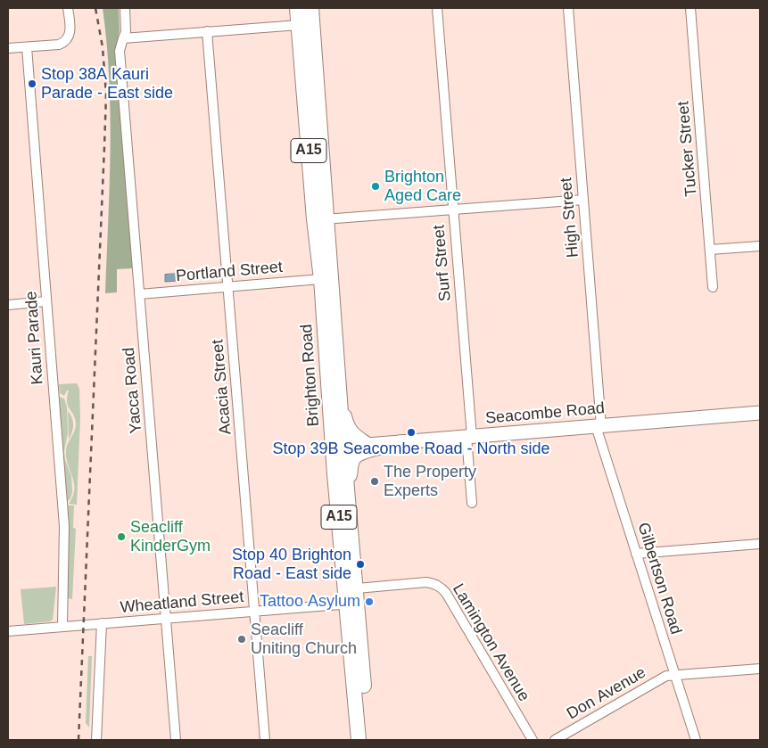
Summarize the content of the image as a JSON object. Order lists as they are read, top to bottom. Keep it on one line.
{"streets":{"main road":["A15","Brighton Road","Seacombe Road"],"street":["Tucker Street","High Street","Surf Street","Portland Street","Kauri Parade","Acacia Street","Yacca Road","Gilbertson Road","Wheatland Street","Lamington Avenue","Don Avenue"]},"crossings":[["High Street","Seacombe Road"],["High Street","Gilbertson Road"],["Surf Street","Seacombe Road"],["Portland Street","Brighton Road"],["Portland Street","Acacia Street"],["Portland Street","Yacca Road"],["Kauri Parade","Wheatland Street"],["Brighton Road","Seacombe Road"],["Brighton Road","Wheatland Street"],["Brighton Road","Lamington Avenue"],["Acacia Street","Wheatland Street"],["Yacca Road","Wheatland Street"],["Seacombe Road","Gilbertson Road"],["Gilbertson Road","Don Avenue"],["Wheatland Street","Lamington Avenue"]],"places":["Stop 38A Kauri Parade - East side","Brighton Aged Care","Stop 39B Seacombe Road - North side","The Property Experts","Seacliff KinderGym","Stop 40 Brighton Road - East side","Tattoo Asylum","Seacliff Uniting Church"]}
